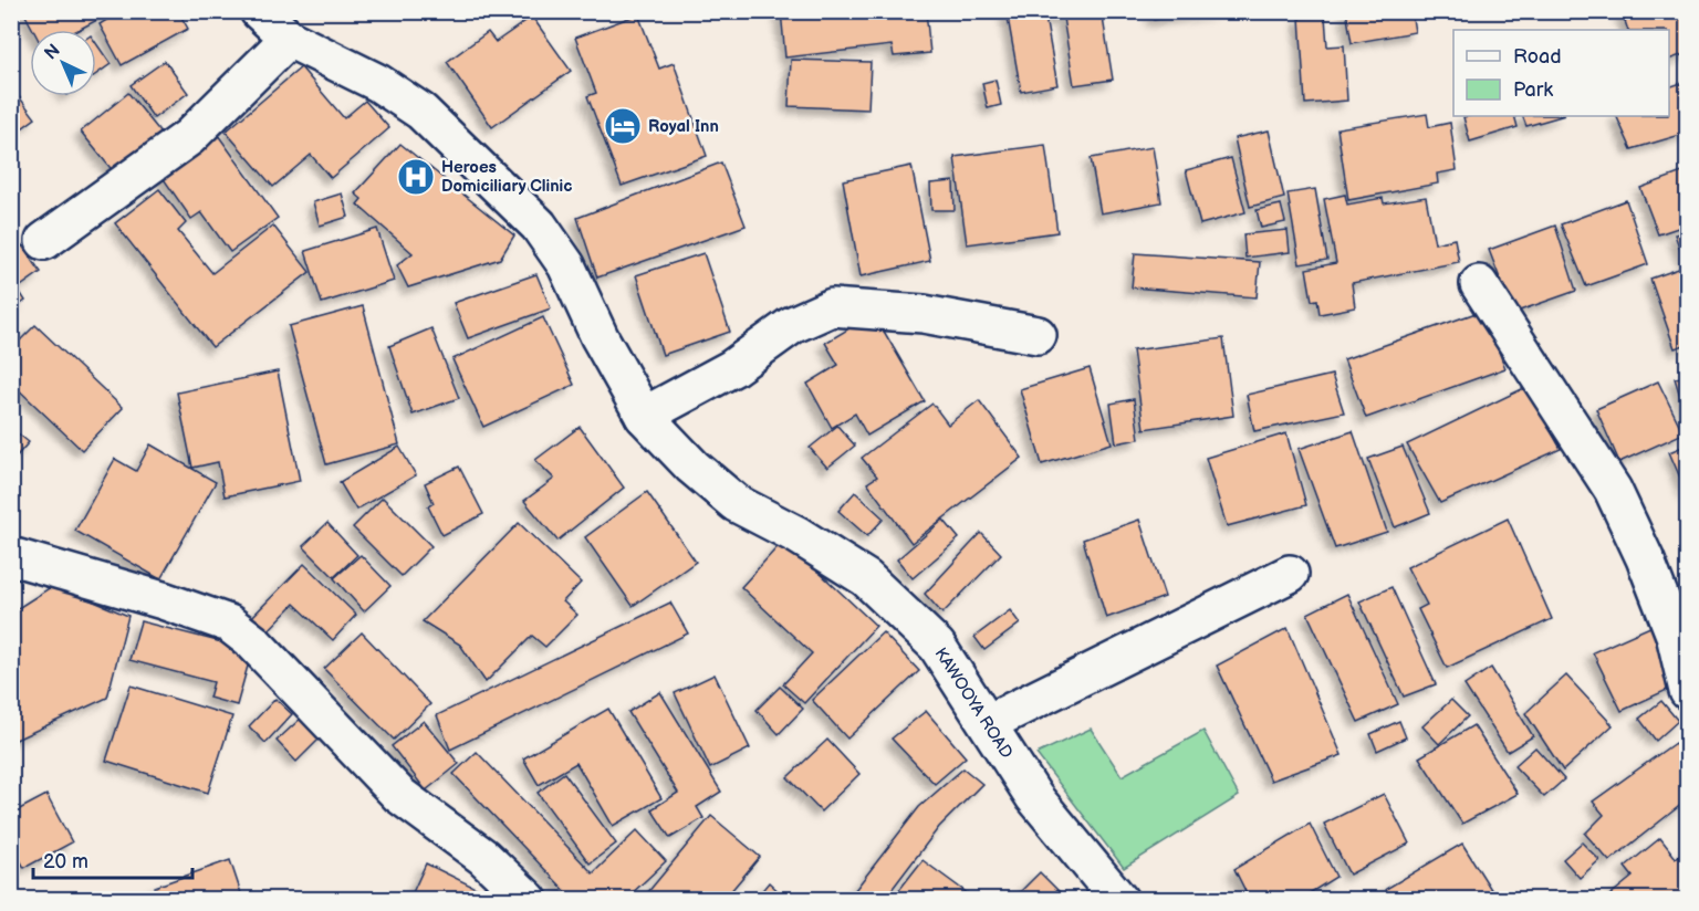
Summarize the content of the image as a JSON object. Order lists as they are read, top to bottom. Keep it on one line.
{"streets":{"street":["KAWOOYA ROAD"]},"places":{"hotel":["Royal Inn"],"hospital":["Heroes Domiciliary Clinic"]},"legend":["Road","Park"],"scale_bar":"20 m","north":"top left"}
